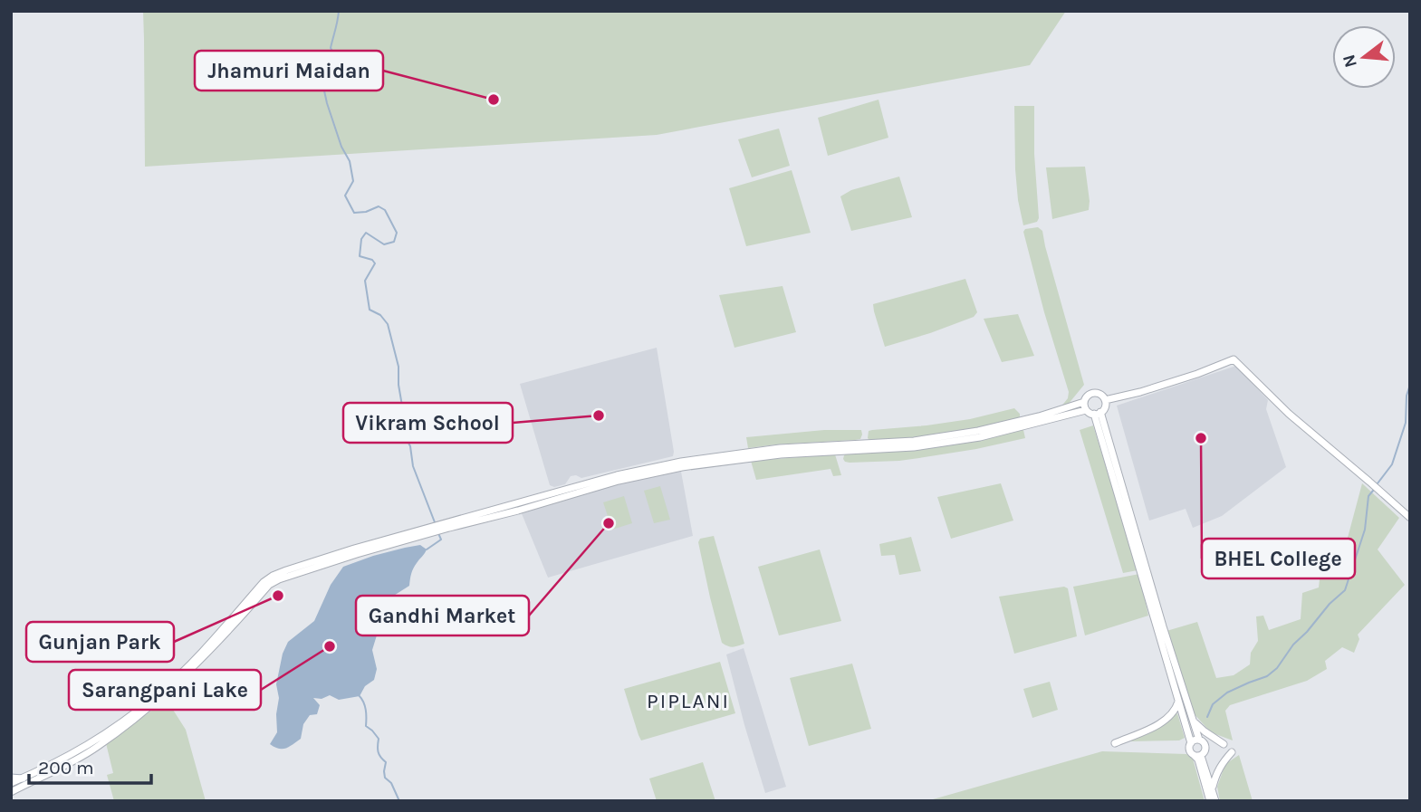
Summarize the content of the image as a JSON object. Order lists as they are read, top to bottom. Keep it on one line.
{"districts":["PIPLANI"],"places":["Jhamuri Maidan","Vikram School","BHEL College","Gandhi Market","Gunjan Park","Sarangpani Lake"],"scale_bar":"200 m","north":"left"}
